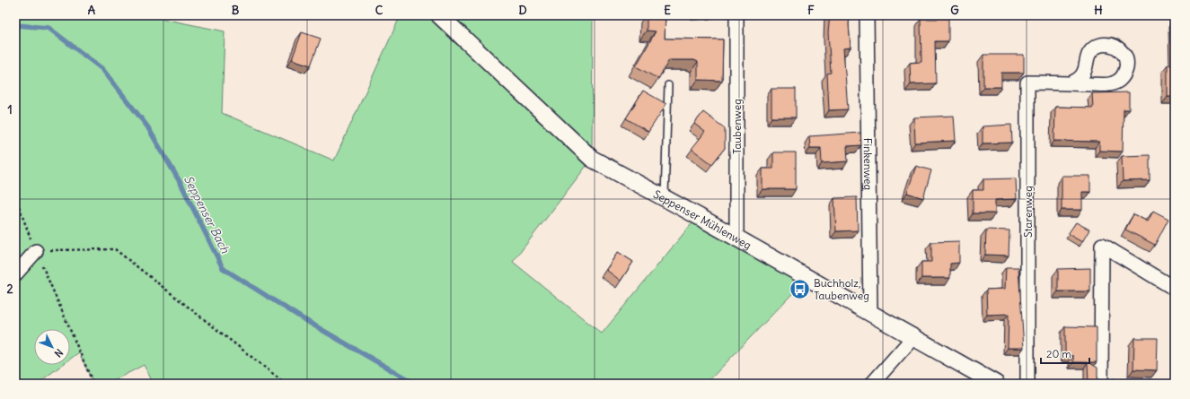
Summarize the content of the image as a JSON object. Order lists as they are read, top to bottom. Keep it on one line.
{"streets":{"street":["Taubenweg","Finkenweg","Starenweg","Seppenser Mühlenweg"]},"crossings":[["Taubenweg","Seppenser Mühlenweg"],["Finkenweg","Seppenser Mühlenweg"]],"water":["Seppenser Bach"],"places":{"bus stop":["Buchholz, Taubenweg"]},"scale_bar":"20 m","north":"bottom right","grid":{"columns":["A","B","C","D","E","F","G","H"],"rows":["1","2"]}}
